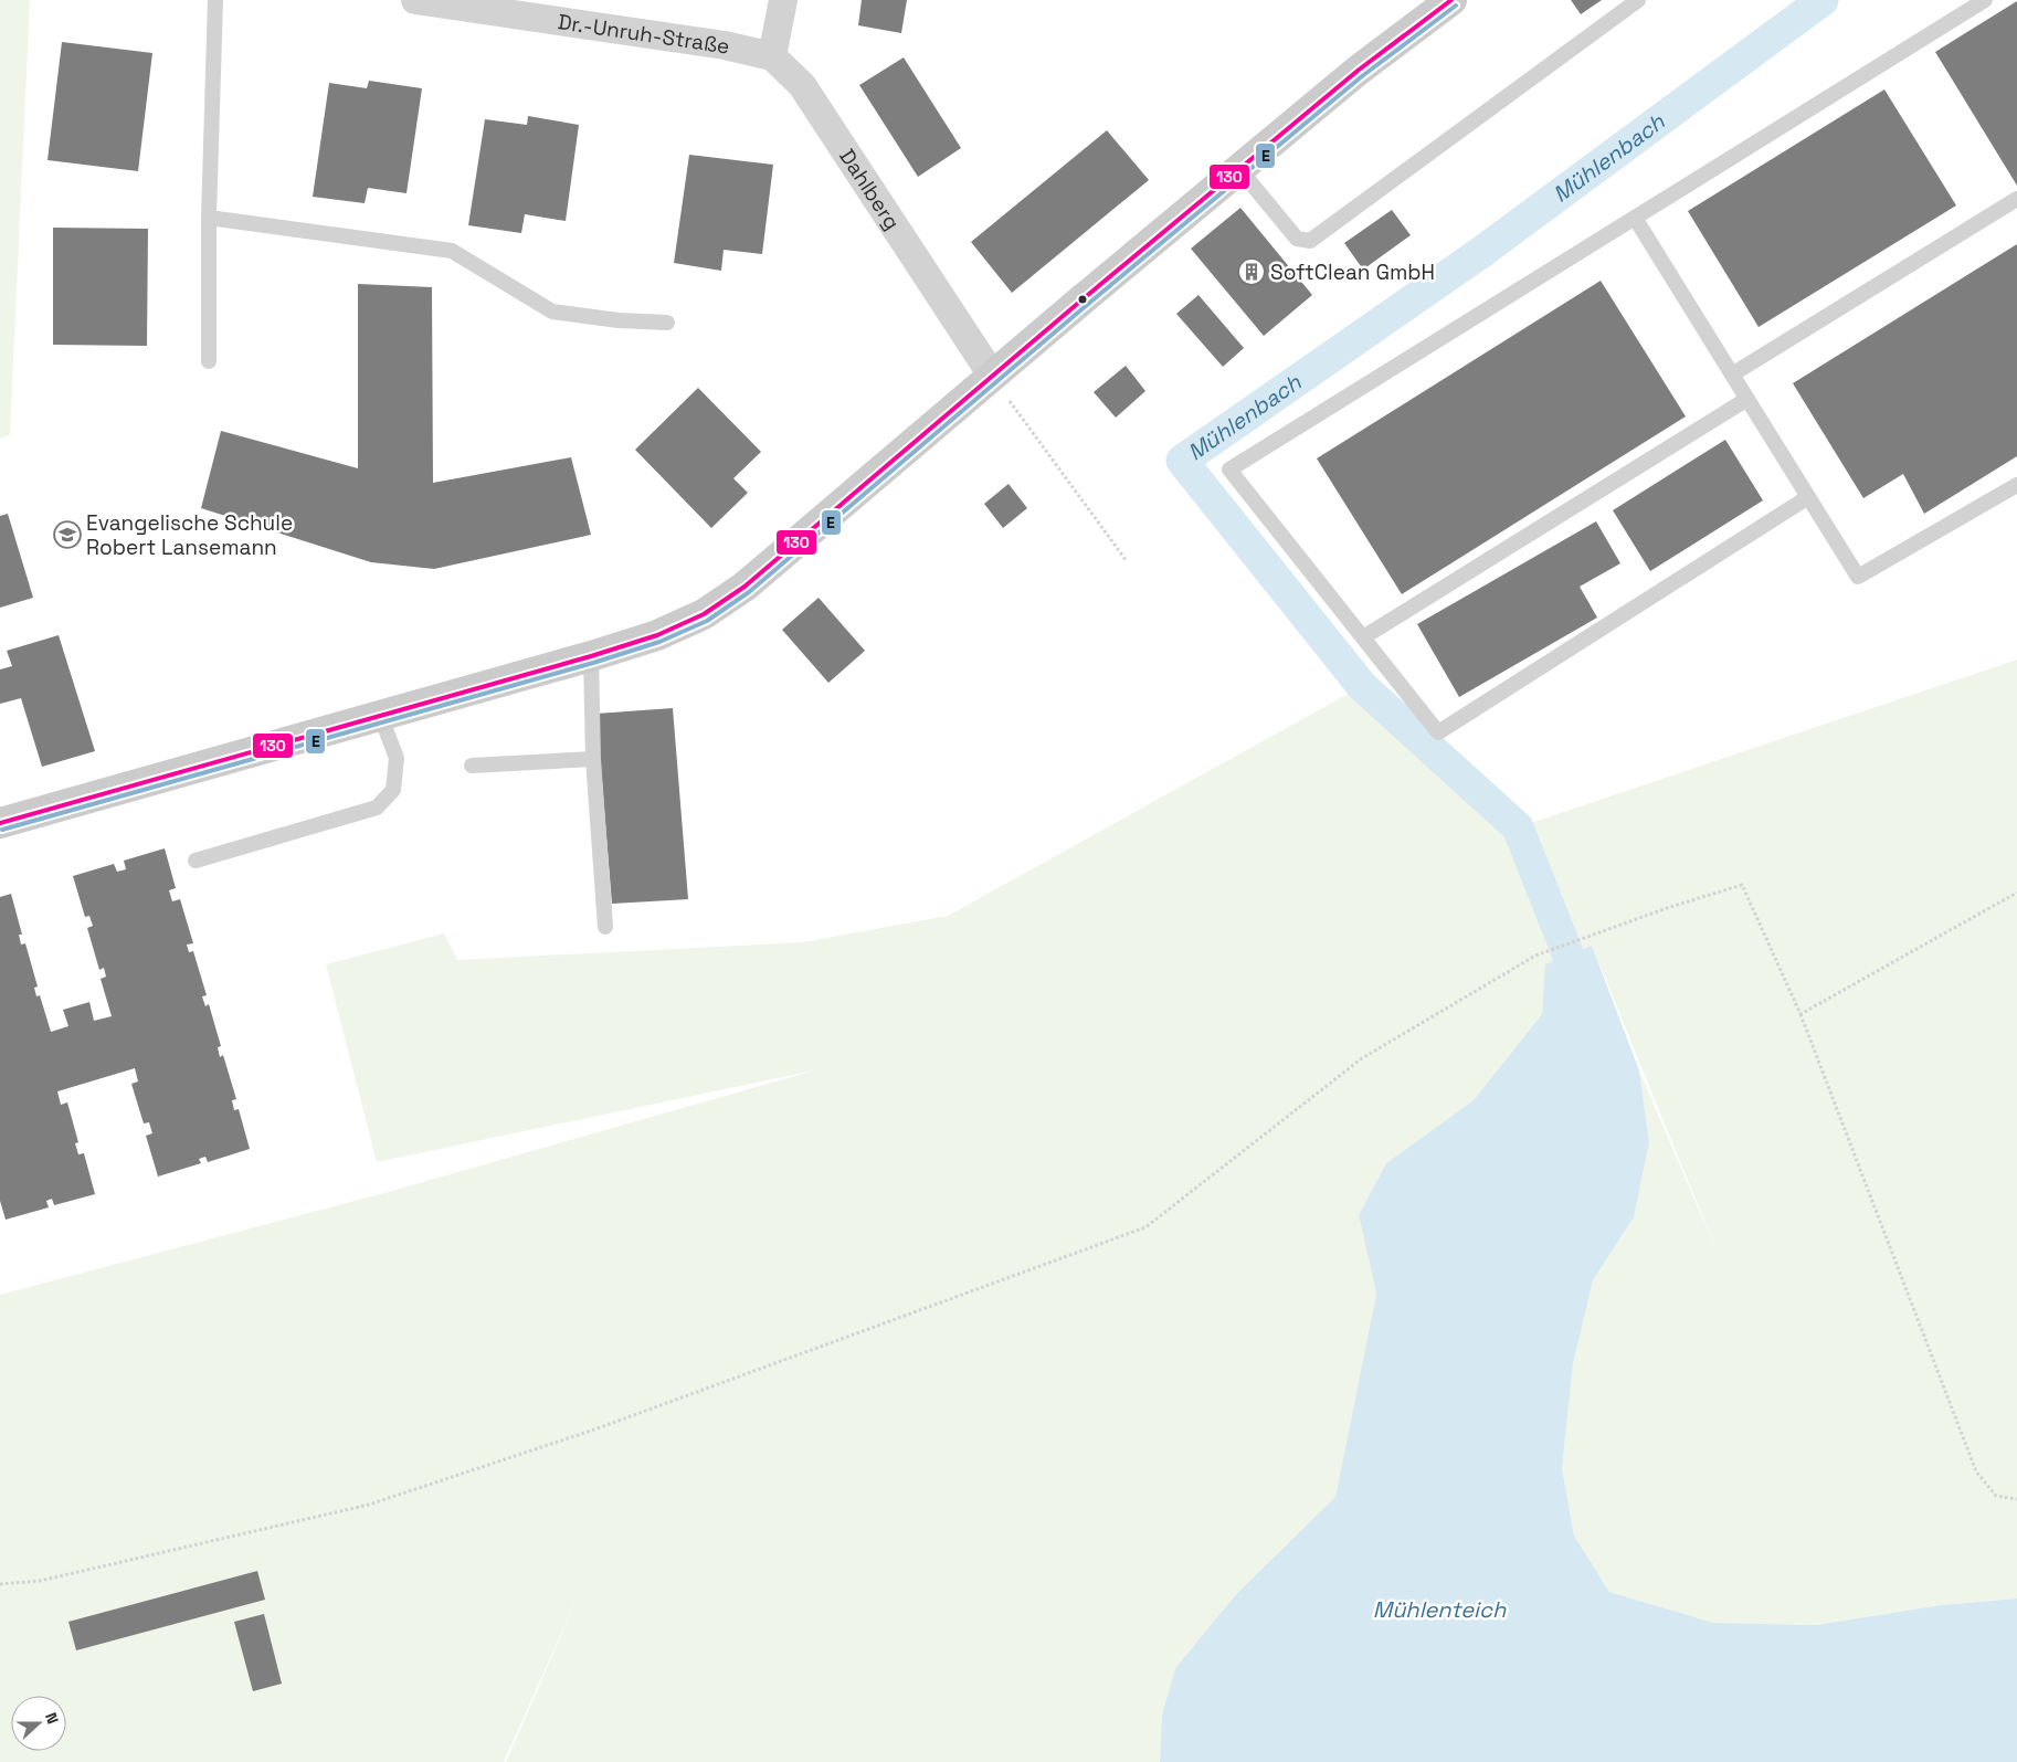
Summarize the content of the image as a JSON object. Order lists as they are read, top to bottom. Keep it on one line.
{"streets":{"street":["Dr.-Unruh-Straße","Dahlberg"]},"crossings":[["Dr.-Unruh-Straße","Dahlberg"]],"water":["Mühlenbach","Mühlenteich"],"places":{"building":["SoftClean GmbH"],"school or university":["Evangelische Schule Robert Lansemann"]},"lines":["transit line 130","transit line E"],"north":"right"}
